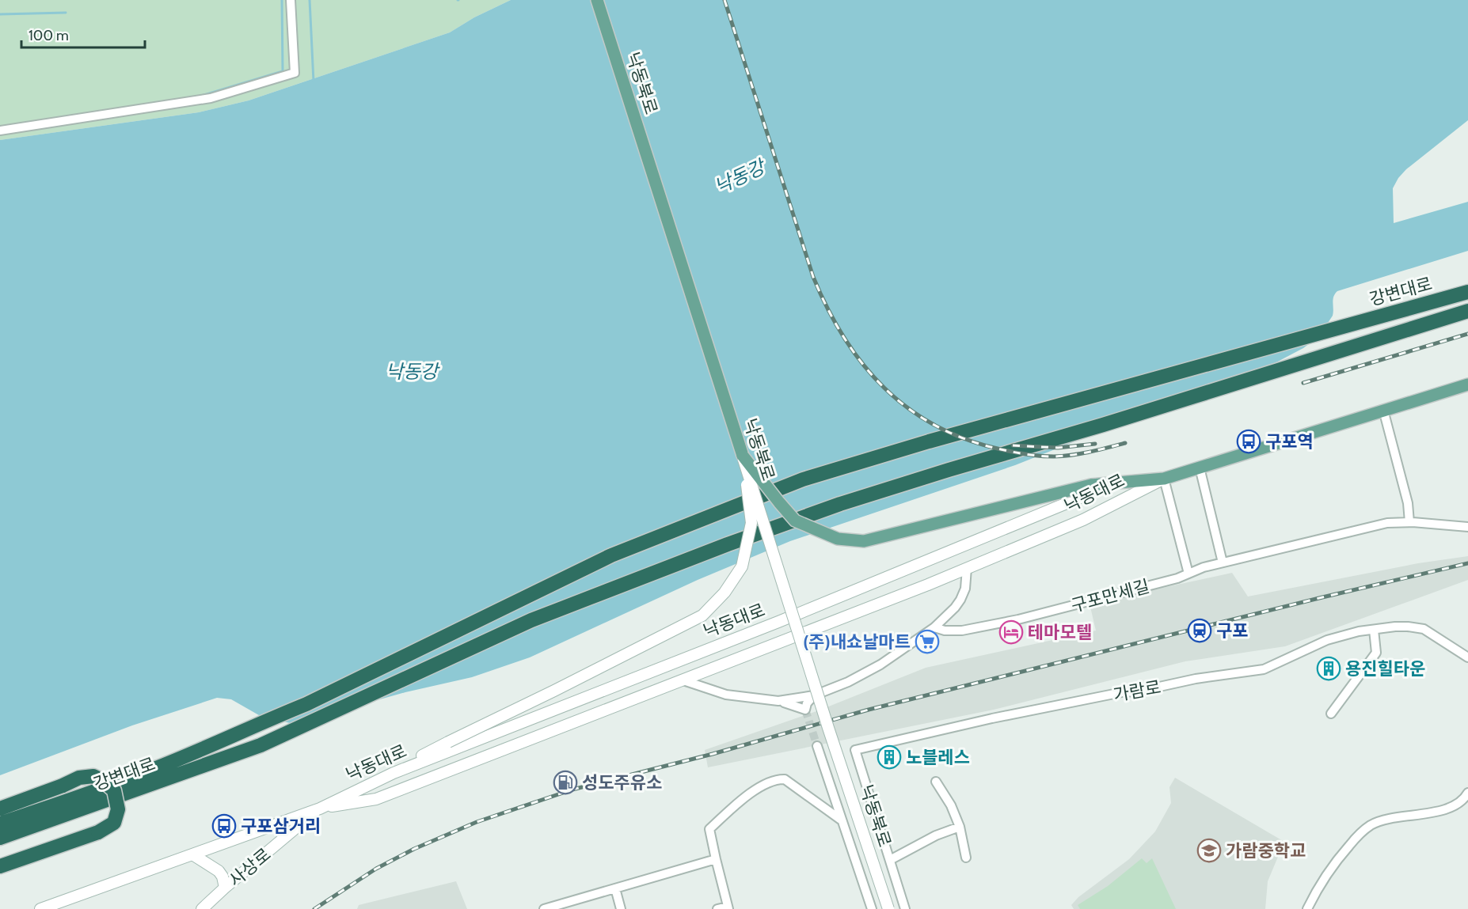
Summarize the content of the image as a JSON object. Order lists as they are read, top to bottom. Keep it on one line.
{"streets":{"highway":["강변대로"],"main road":["낙동북로","낙동대로","사상로"],"street":["구포만세길","가람로"]},"crossings":[["낙동대로","사상로"]],"water":["낙동강"],"places":{"bus stop":["구포역","구포삼거리"],"station":["구포"],"hotel":["테마모텔"],"supermarket":["(주)내쇼날마트"],"building":["용진힐타운","노블레스"],"fuel station":["성도주유소"],"school or university":["가람중학교"]},"scale_bar":"100 m"}
